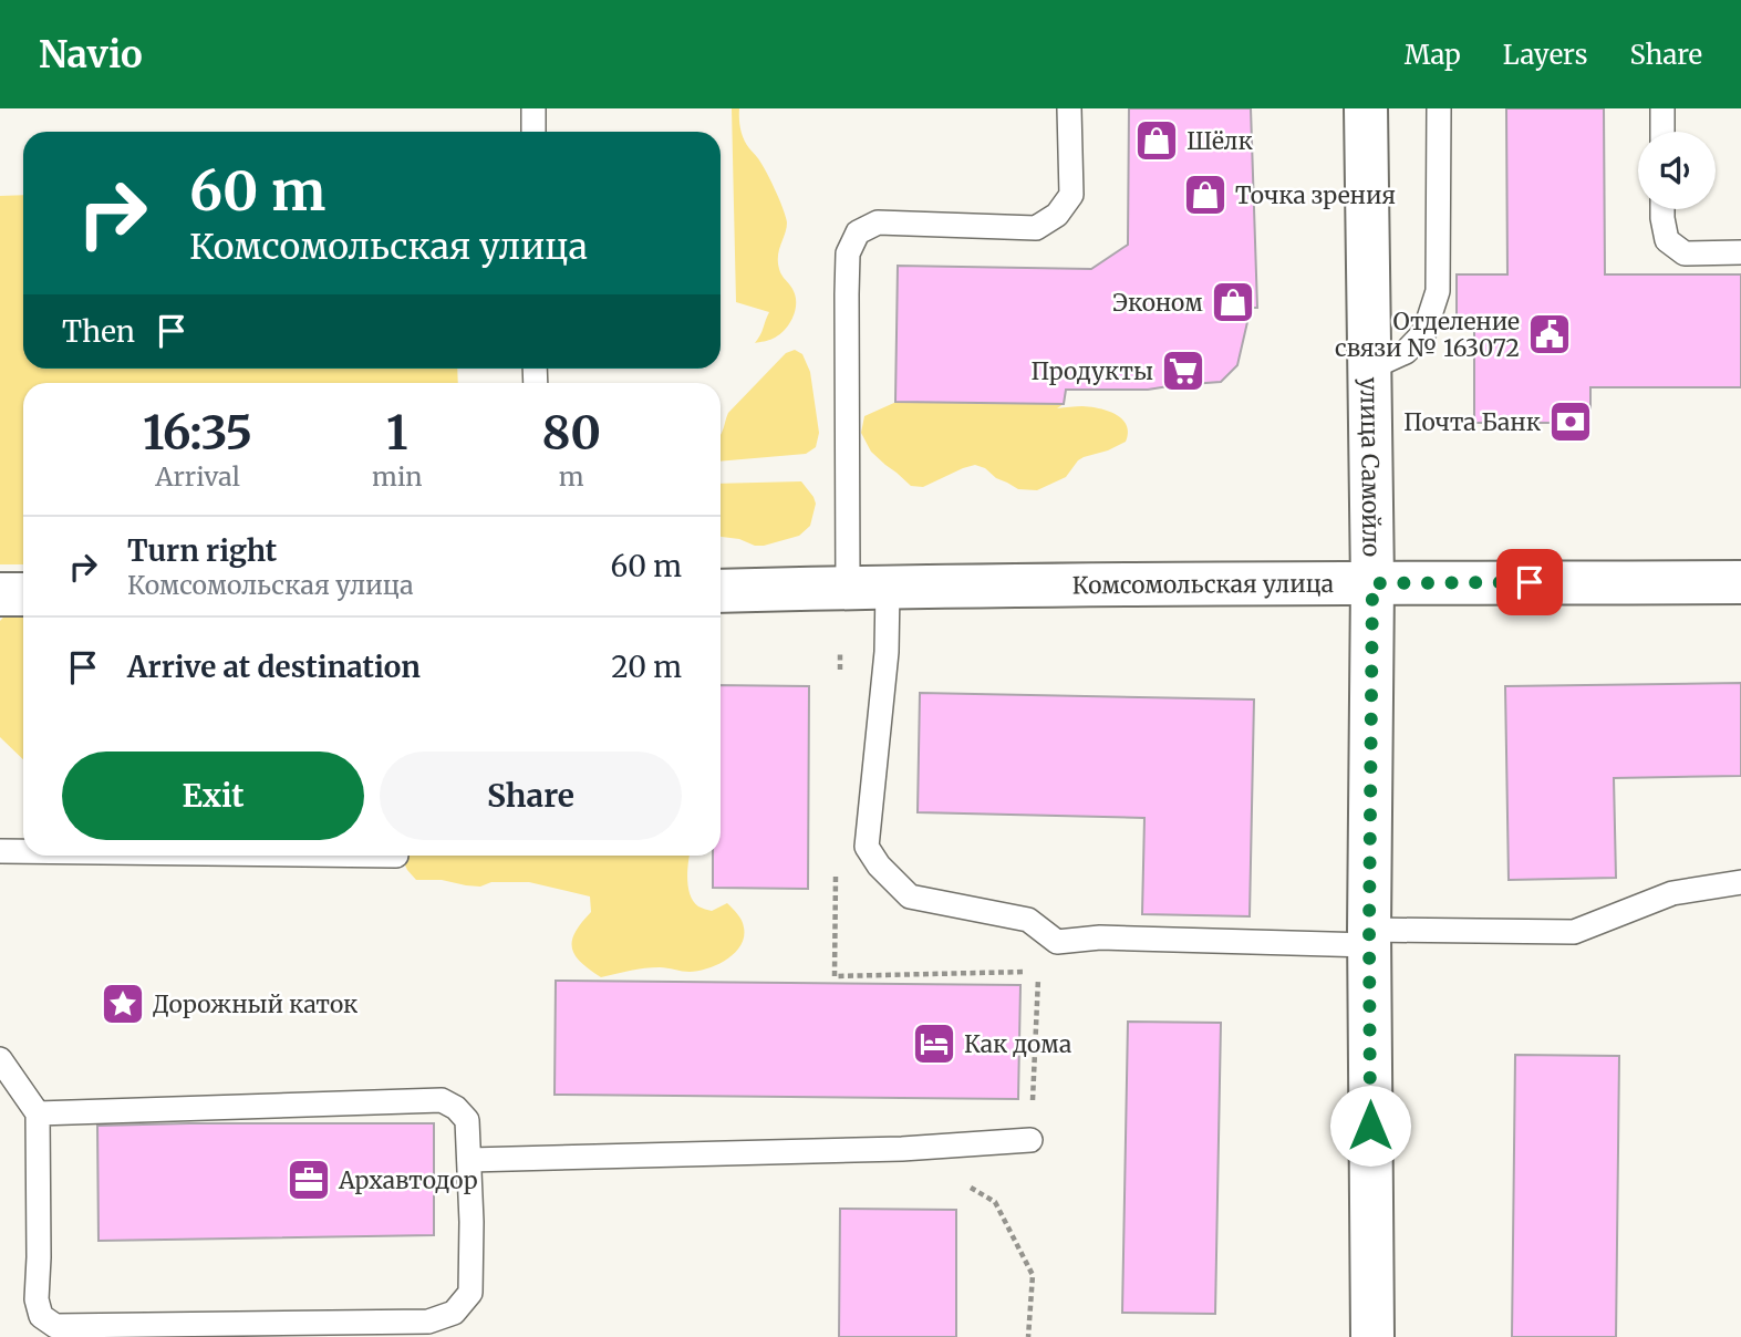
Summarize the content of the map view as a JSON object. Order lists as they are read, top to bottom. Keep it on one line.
{"streets":{"street":["улица Самойло","Комсомольская улица"]},"crossings":[["улица Самойло","Комсомольская улица"]],"places":{"shop":["Шёлк","Точка зрения","Эконом"],"public building":["Отделение связи № 163072"],"supermarket":["Продукты"],"bank":["Почта Банк"],"place":["Дорожный каток"],"hotel":["Как дома"],"office":["Архавтодор"]},"page":{"header":"Navio","nav":["Map","Layers","Share"],"turn":["60 m","Комсомольская улица"],"then":"Then","eta":["16:35","Arrival","1","min","80","m"],"list":[{"name":"Turn right","note":"Комсомольская улица","value":"60 m"},{"name":"Arrive at destination","value":"20 m"}],"buttons":["Exit","Share"]}}
